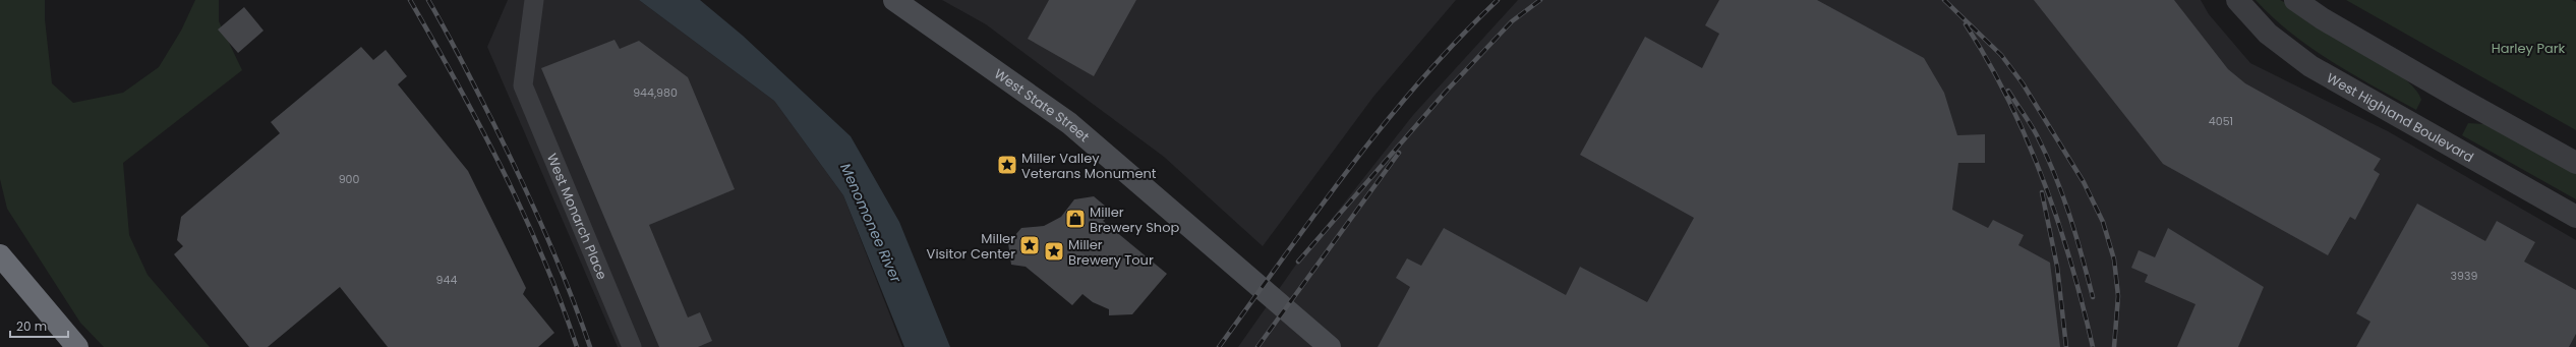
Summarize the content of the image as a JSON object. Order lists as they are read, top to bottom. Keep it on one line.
{"streets":{"main road":["West State Street"],"street":["West Highland Boulevard","West Monarch Place"]},"water":["Menomonee River"],"parks":["Harley Park"],"places":{"place":["Miller Valley Veterans Monument","Miller Visitor Center","Miller Brewery Tour"],"shop":["Miller Brewery Shop"]},"house_numbers":["944,980","4051","900","3939","944"],"scale_bar":"20 m"}
